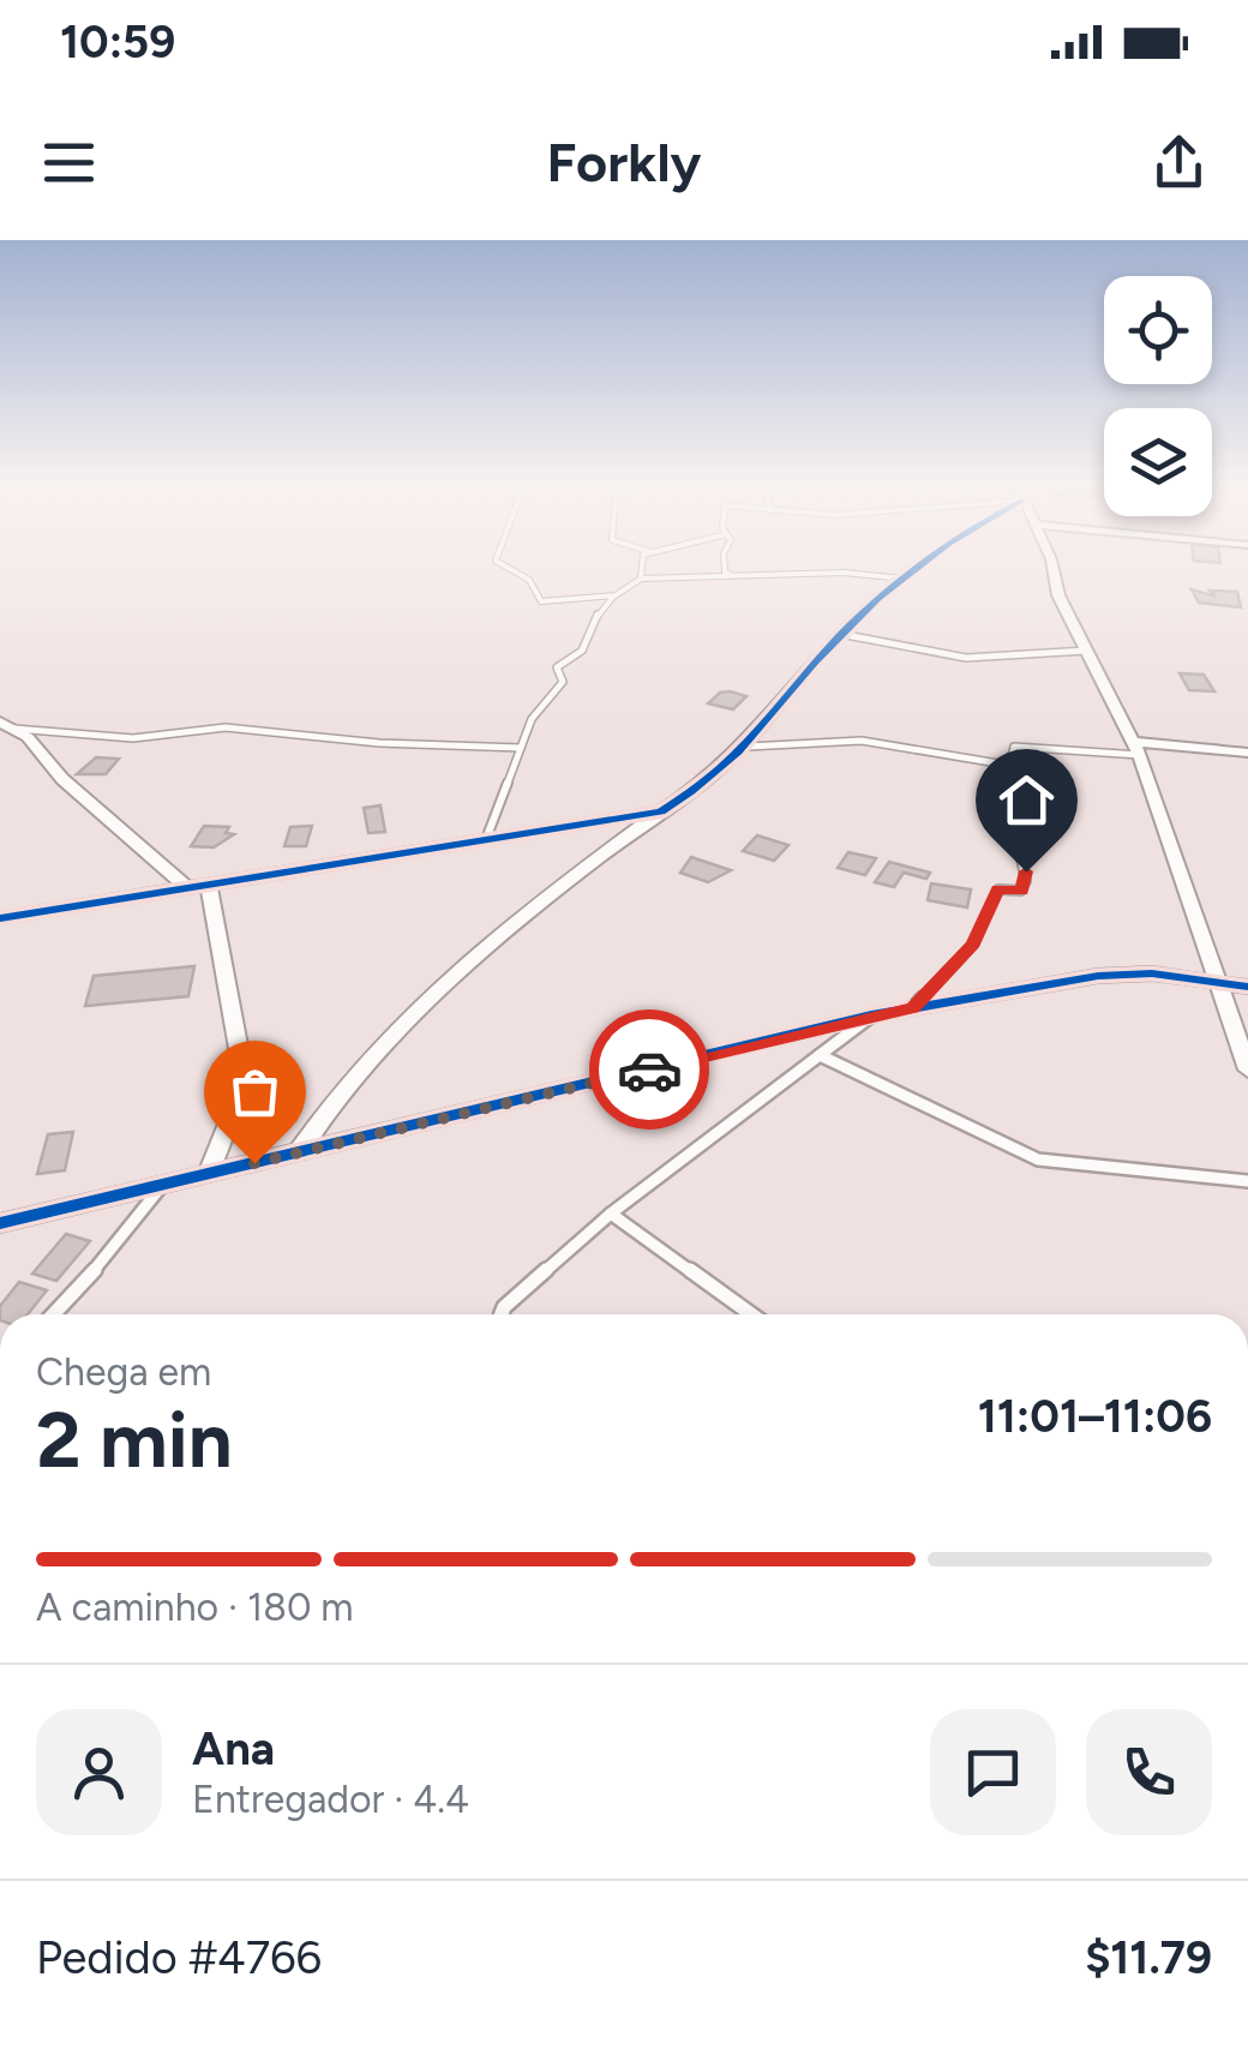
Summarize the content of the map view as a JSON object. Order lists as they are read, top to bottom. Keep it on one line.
{"page":{"status":"10:59","header":"Forkly","heading":["2 min","Chega em","11:01–11:06"],"panel":["Ana","Entregador · 4.4","Pedido #4766","$11.79"],"bar":"A caminho · 180 m"}}
